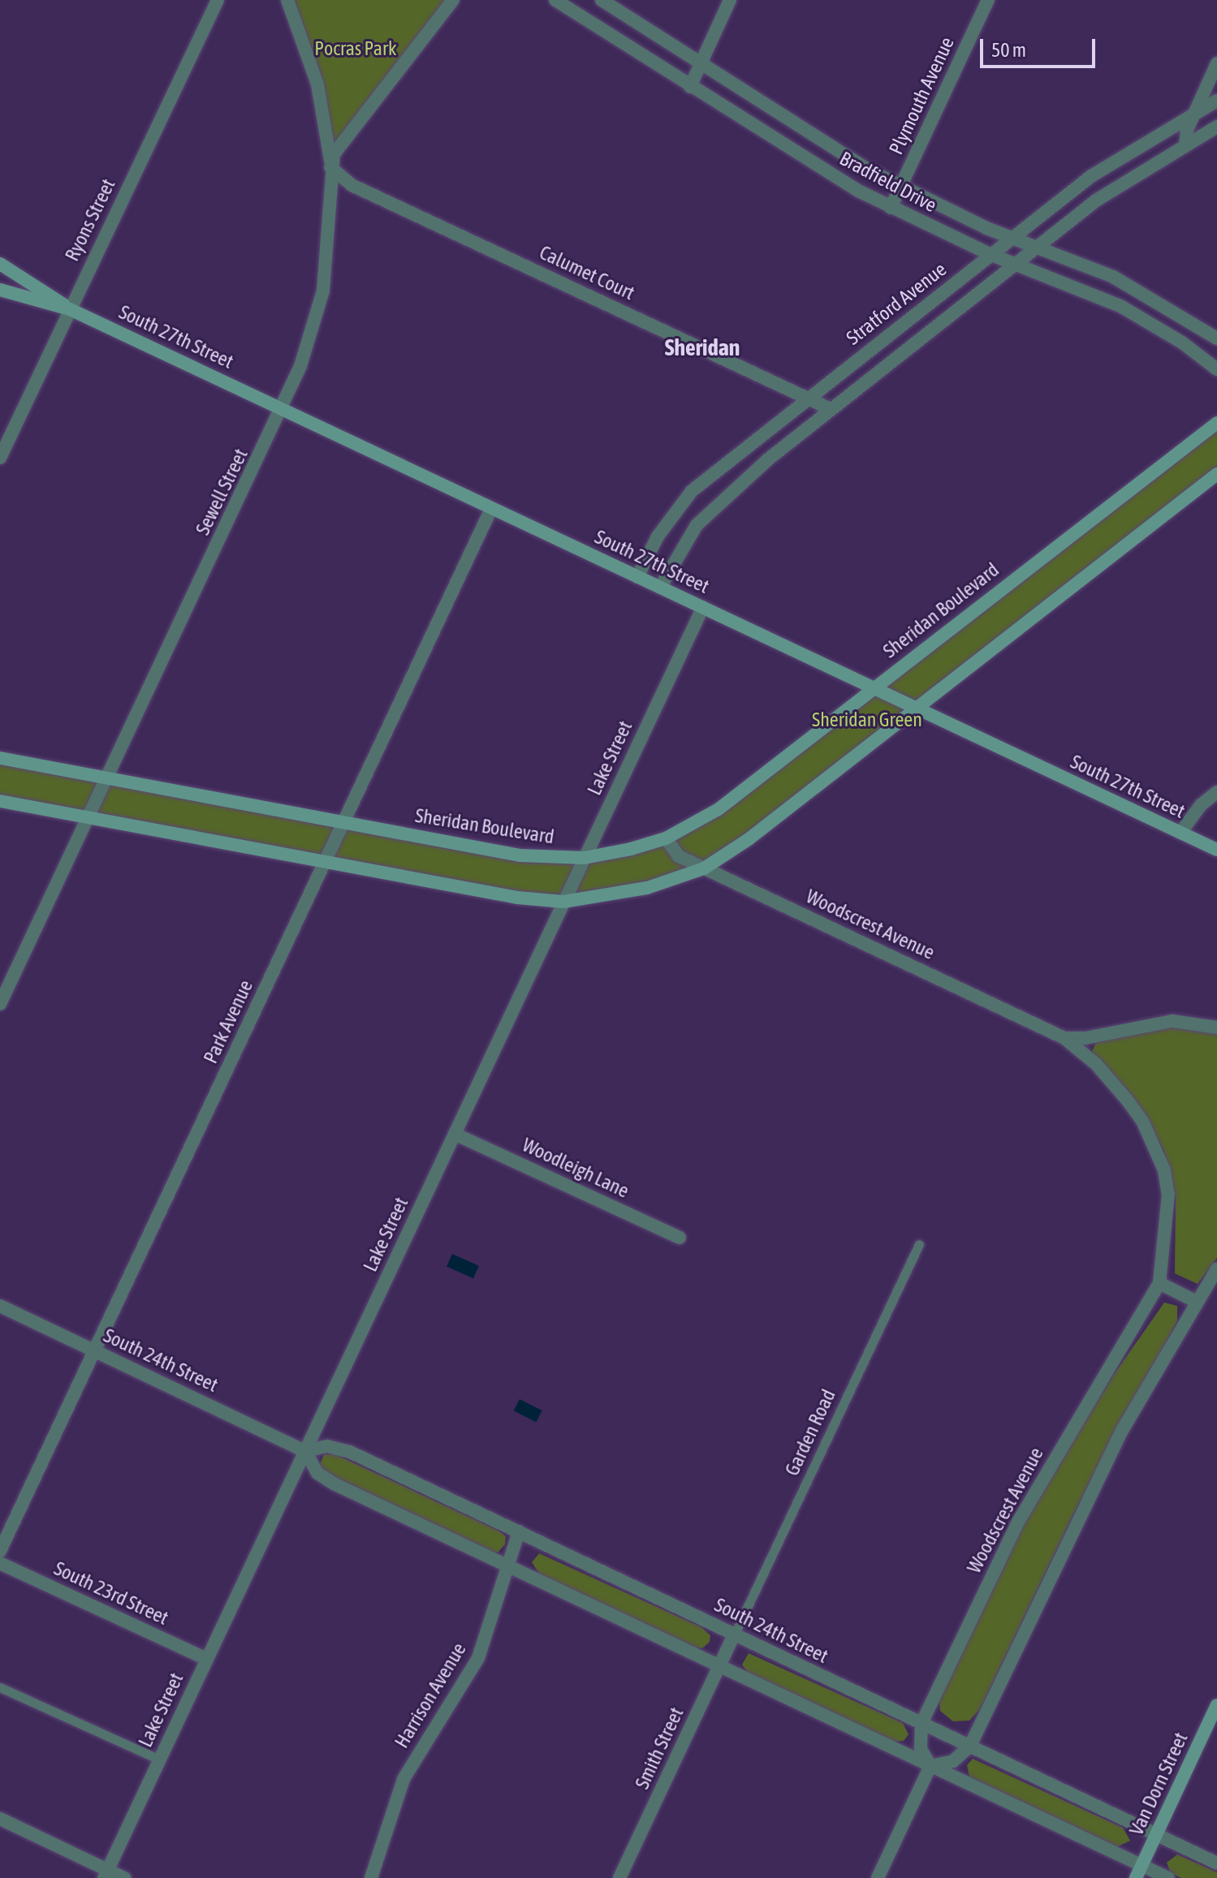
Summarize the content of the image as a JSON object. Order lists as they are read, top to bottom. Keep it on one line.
{"streets":{"main road":["South 27th Street","Sheridan Boulevard","Van Dorn Street"],"street":["Plymouth Avenue","Bradfield Drive","Ryons Street","Calumet Court","Stratford Avenue","Sewell Street","Lake Street","Woodscrest Avenue","Park Avenue","Woodleigh Lane","South 24th Street","South 23rd Street","Harrison Avenue","Smith Street"],"lane":["Garden Road"]},"crossings":[["Plymouth Avenue","Bradfield Drive"],["Bradfield Drive","Stratford Avenue"],["Ryons Street","South 27th Street"],["Calumet Court","Stratford Avenue"],["Calumet Court","Sewell Street"],["Stratford Avenue","South 27th Street"],["South 27th Street","Sewell Street"],["South 27th Street","Sheridan Boulevard"],["South 27th Street","Lake Street"],["South 27th Street","Park Avenue"],["Sewell Street","Sheridan Boulevard"],["Sheridan Boulevard","Lake Street"],["Sheridan Boulevard","Woodscrest Avenue"],["Sheridan Boulevard","Park Avenue"],["Lake Street","Woodleigh Lane"],["Lake Street","South 24th Street"],["Lake Street","South 23rd Street"],["Woodscrest Avenue","South 24th Street"],["Park Avenue","South 24th Street"],["South 24th Street","Garden Road"],["South 24th Street","Harrison Avenue"],["South 24th Street","Smith Street"],["South 24th Street","Van Dorn Street"],["Garden Road","Smith Street"]],"districts":["Sheridan"],"parks":["Pocras Park","Sheridan Green"],"scale_bar":"50 m"}
